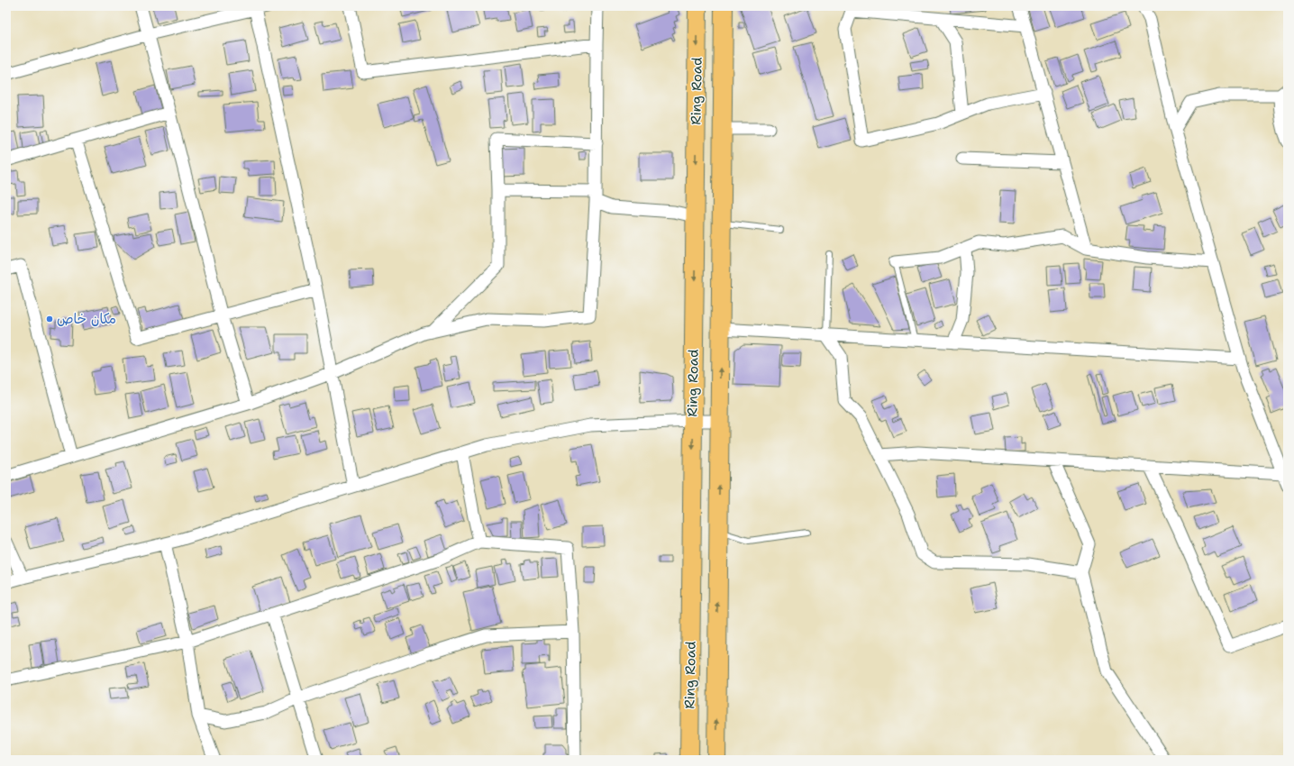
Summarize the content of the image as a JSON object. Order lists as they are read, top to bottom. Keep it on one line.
{"streets":{"main road":["Ring Road"]},"places":["مكان خاص"]}
